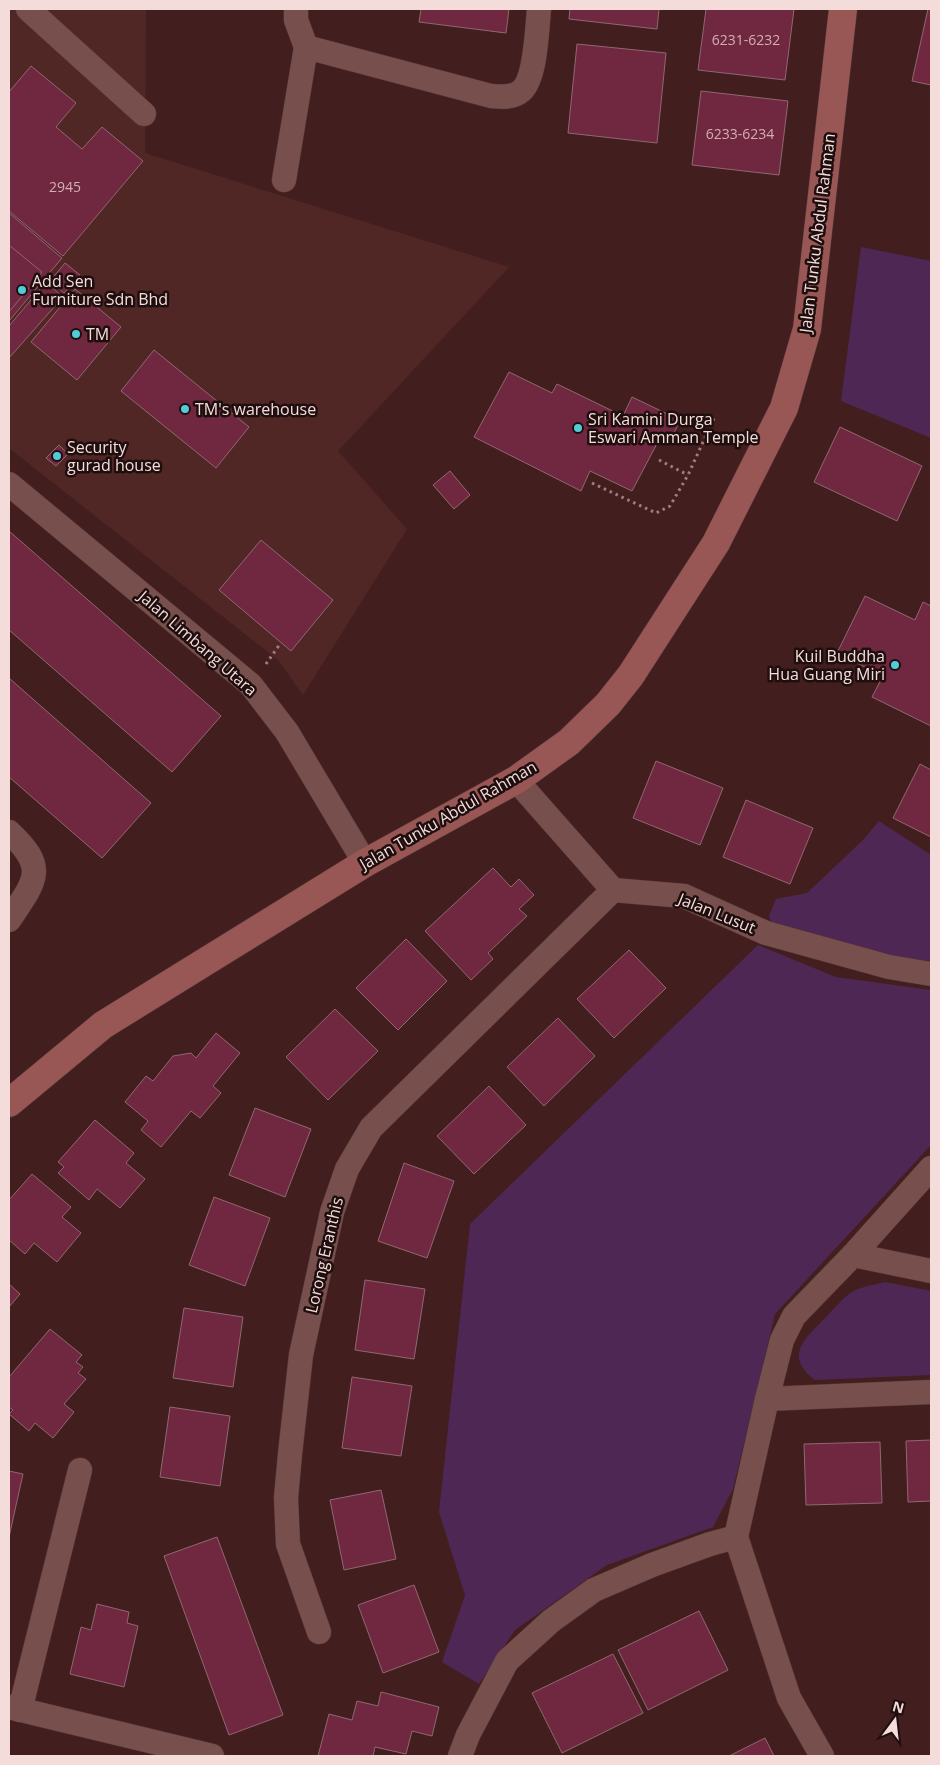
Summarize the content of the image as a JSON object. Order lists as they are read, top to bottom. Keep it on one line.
{"streets":{"street":["Jalan Tunku Abdul Rahman","Jalan Limbang Utara","Jalan Lusut","Lorong Eranthis"]},"crossings":[["Jalan Tunku Abdul Rahman","Jalan Limbang Utara"],["Jalan Lusut","Lorong Eranthis"]],"places":["Add Sen Furniture Sdn Bhd","TM","TM's warehouse","Sri Kamini Durga Eswari Amman Temple","Security gurad house","Kuil Buddha Hua Guang Miri"],"house_numbers":["6231-6232","6233-6234","2945"],"north":"top"}
